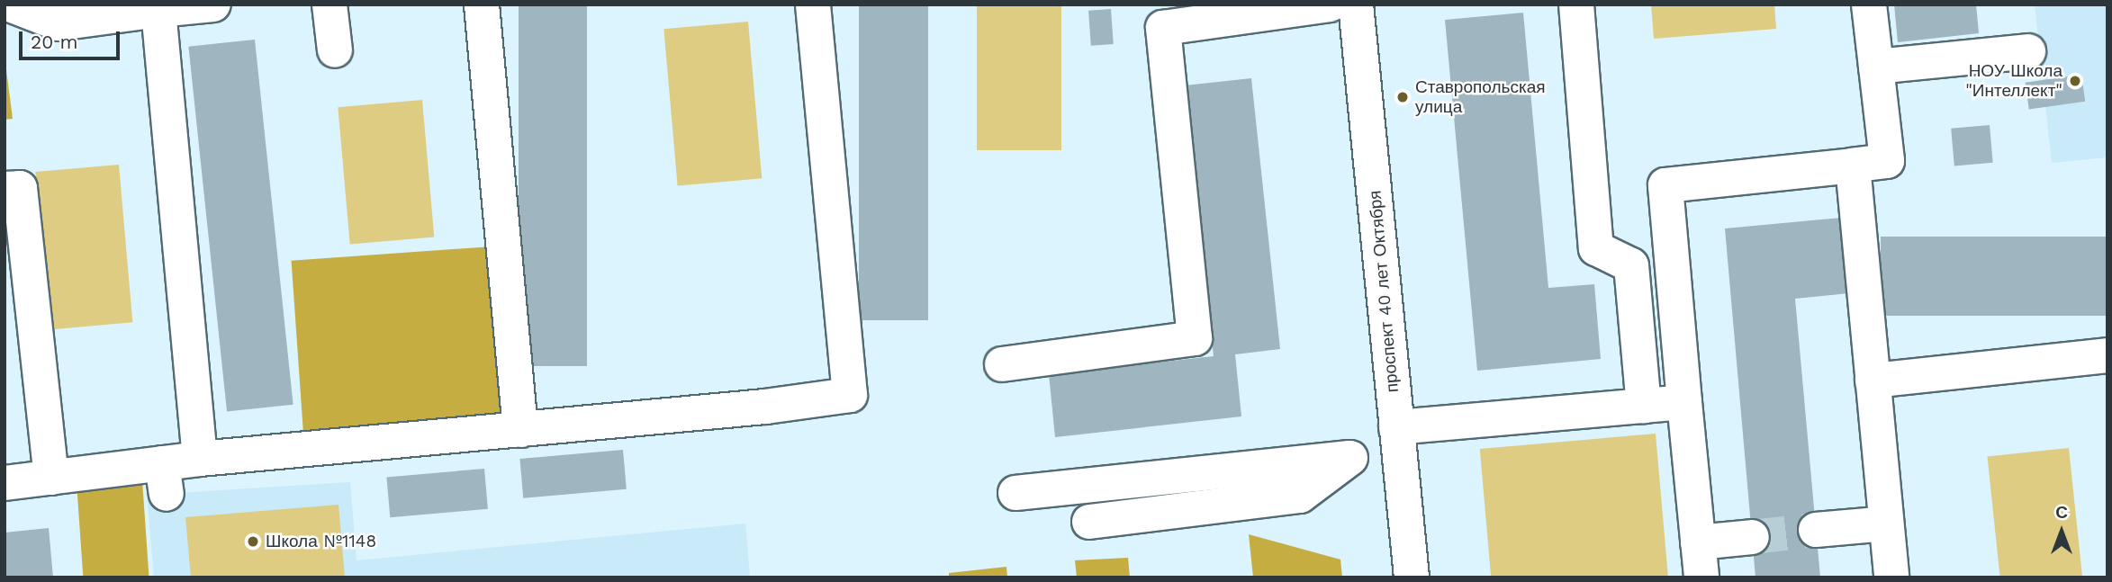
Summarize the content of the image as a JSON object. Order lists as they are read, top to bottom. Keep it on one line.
{"streets":{"street":["проспект 40 лет Октября"]},"places":["НОУ Школа \"Интеллект\"","Ставропольская улица","Школа №1148"],"scale_bar":"20 m","north":"top"}
